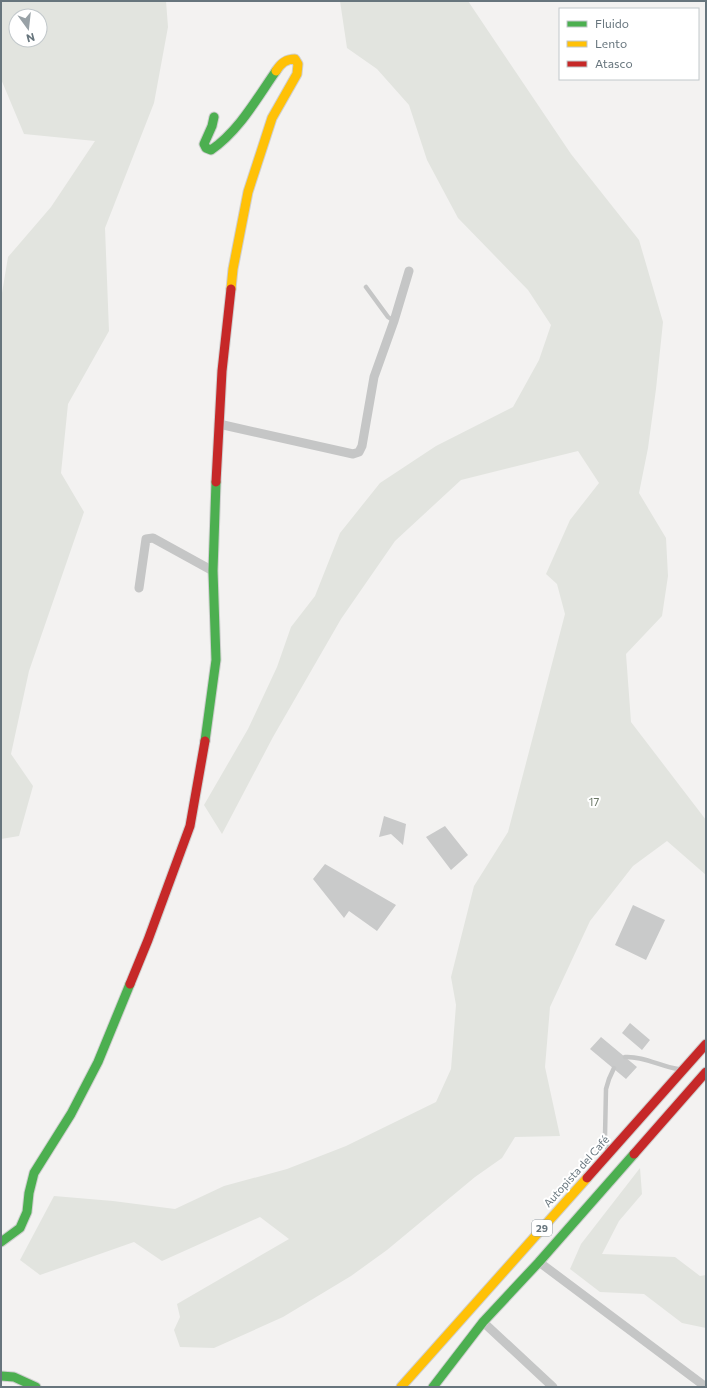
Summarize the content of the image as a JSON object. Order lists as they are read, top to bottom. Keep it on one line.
{"streets":{"main road":["Autopista del Café","29"]},"parks":["17"],"legend":["Fluido","Lento","Atasco"],"north":"bottom"}
